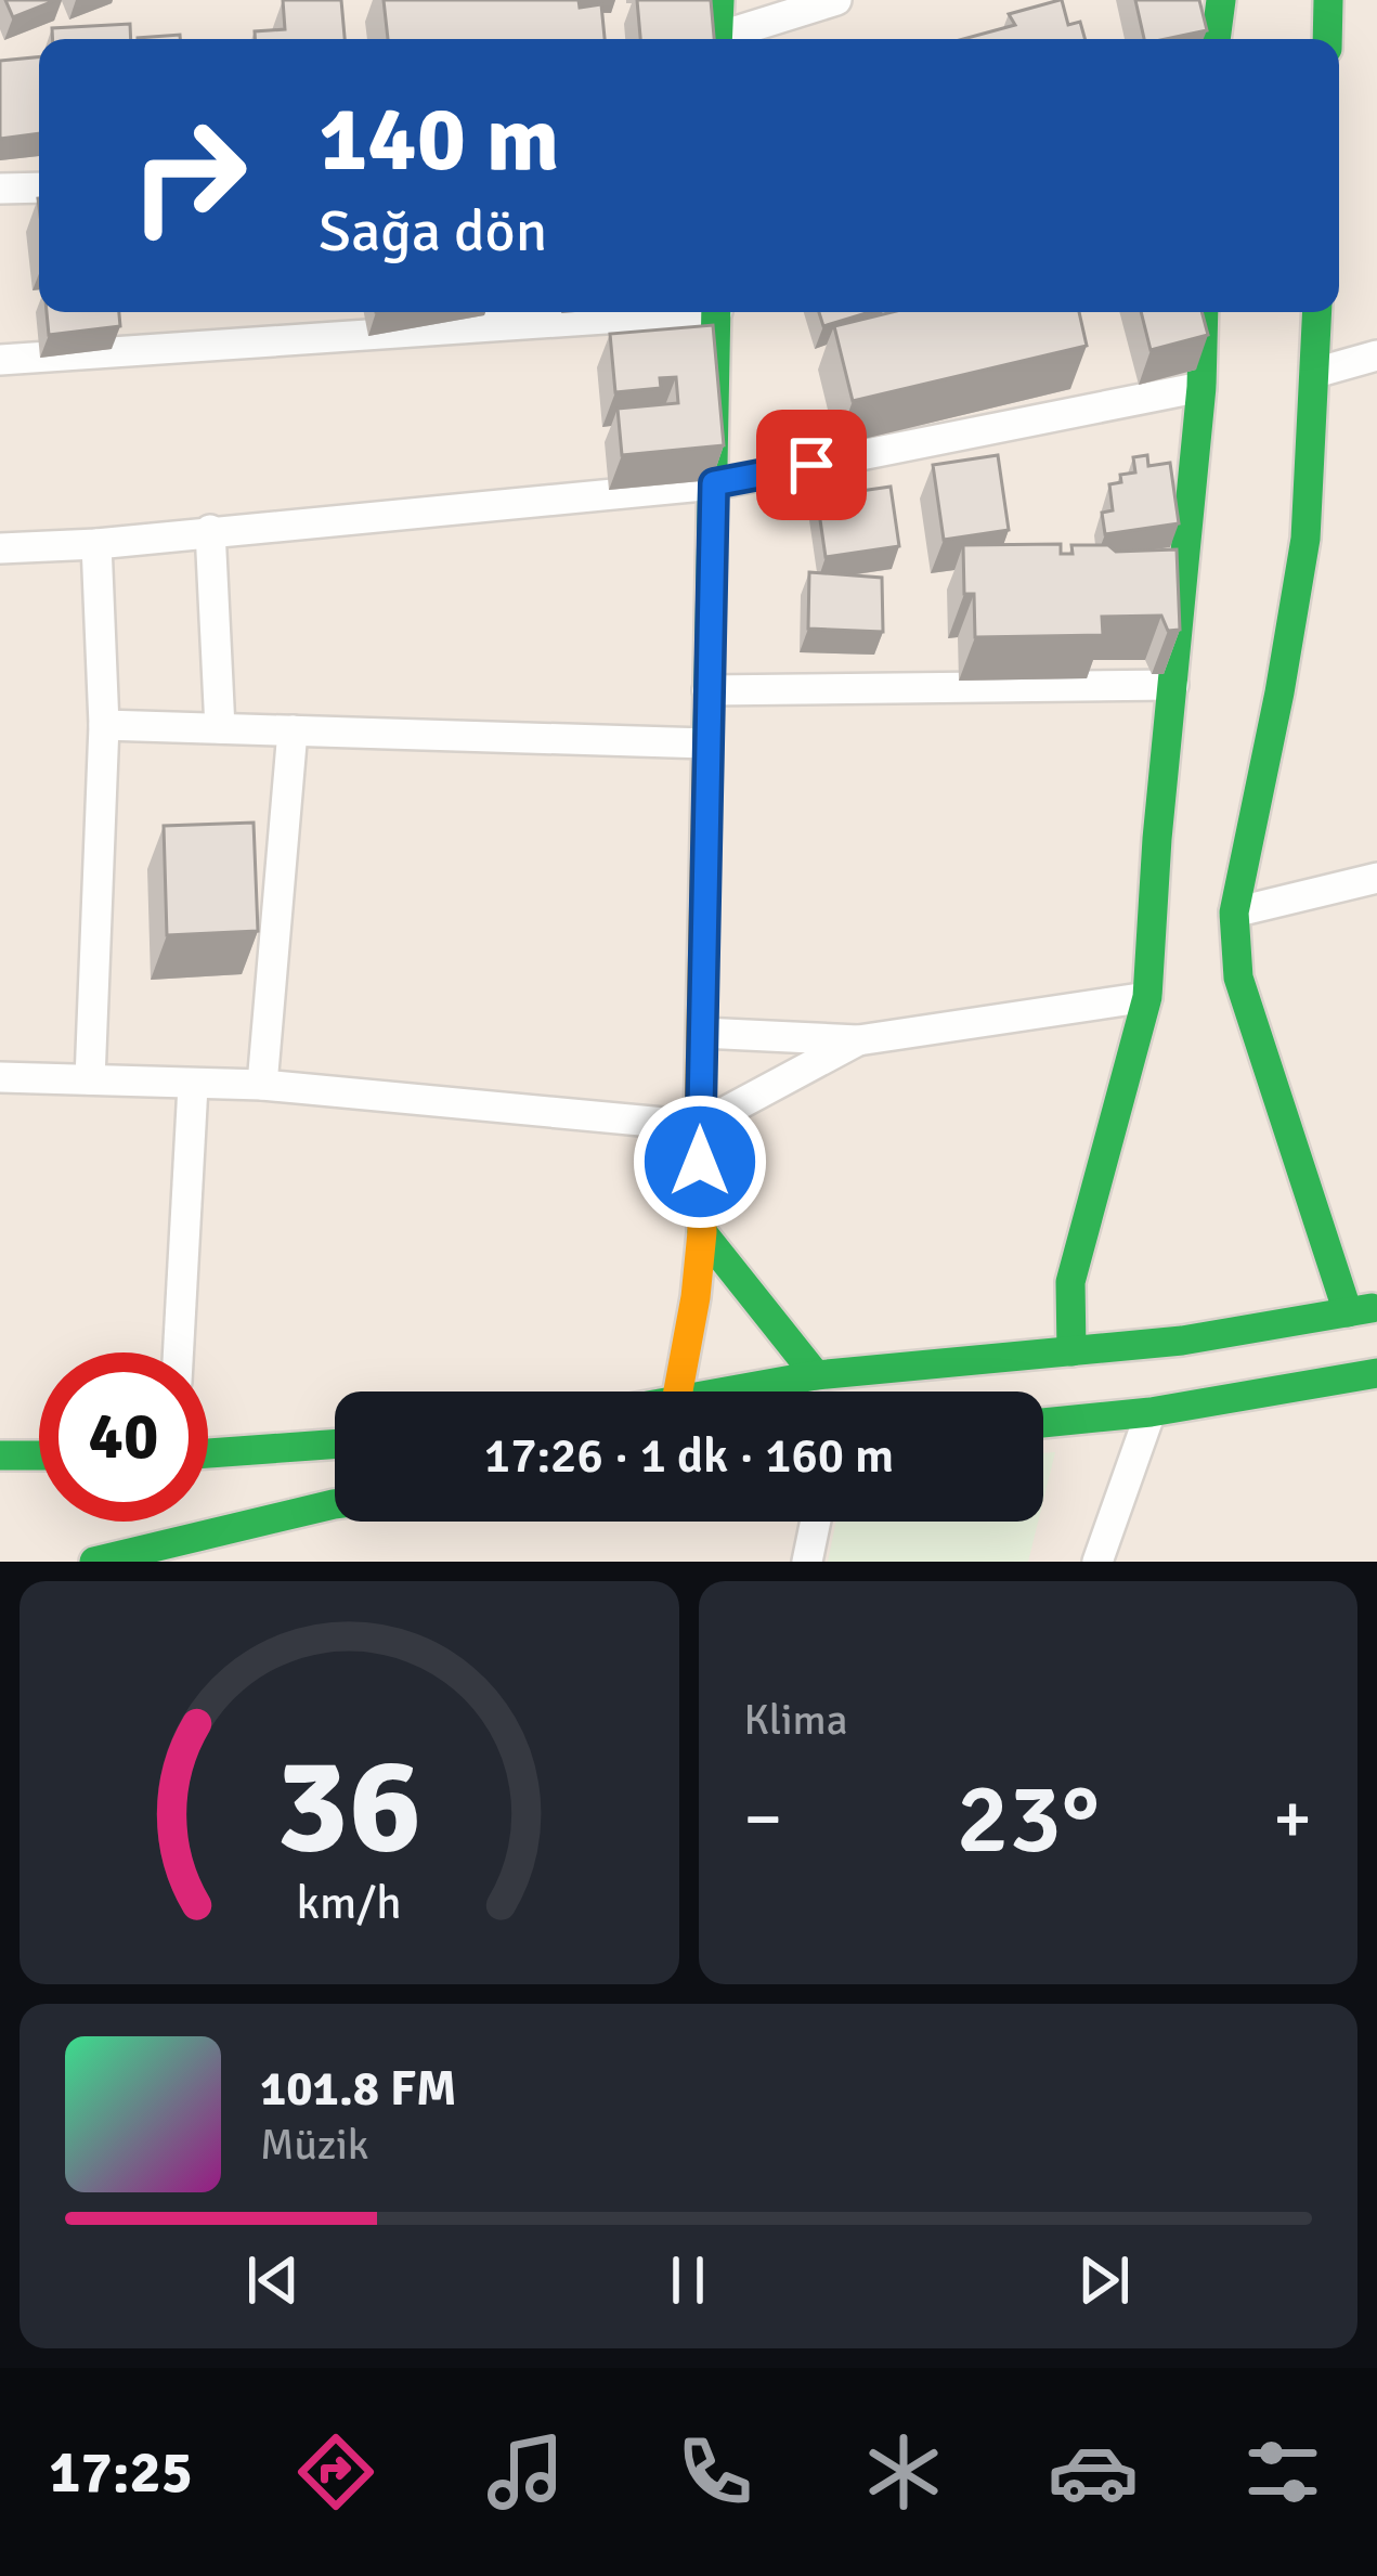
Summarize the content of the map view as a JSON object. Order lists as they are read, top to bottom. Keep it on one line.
{"page":{"turn":["140 m","Sağa dön"],"limit":"40","trip":"17:26 · 1 dk · 160 m","tile":"Klima","heat":["−","23°","+"],"song":["101.8 FM","Müzik"],"tabs":"17:25","gauge":["36","km/h"]}}
